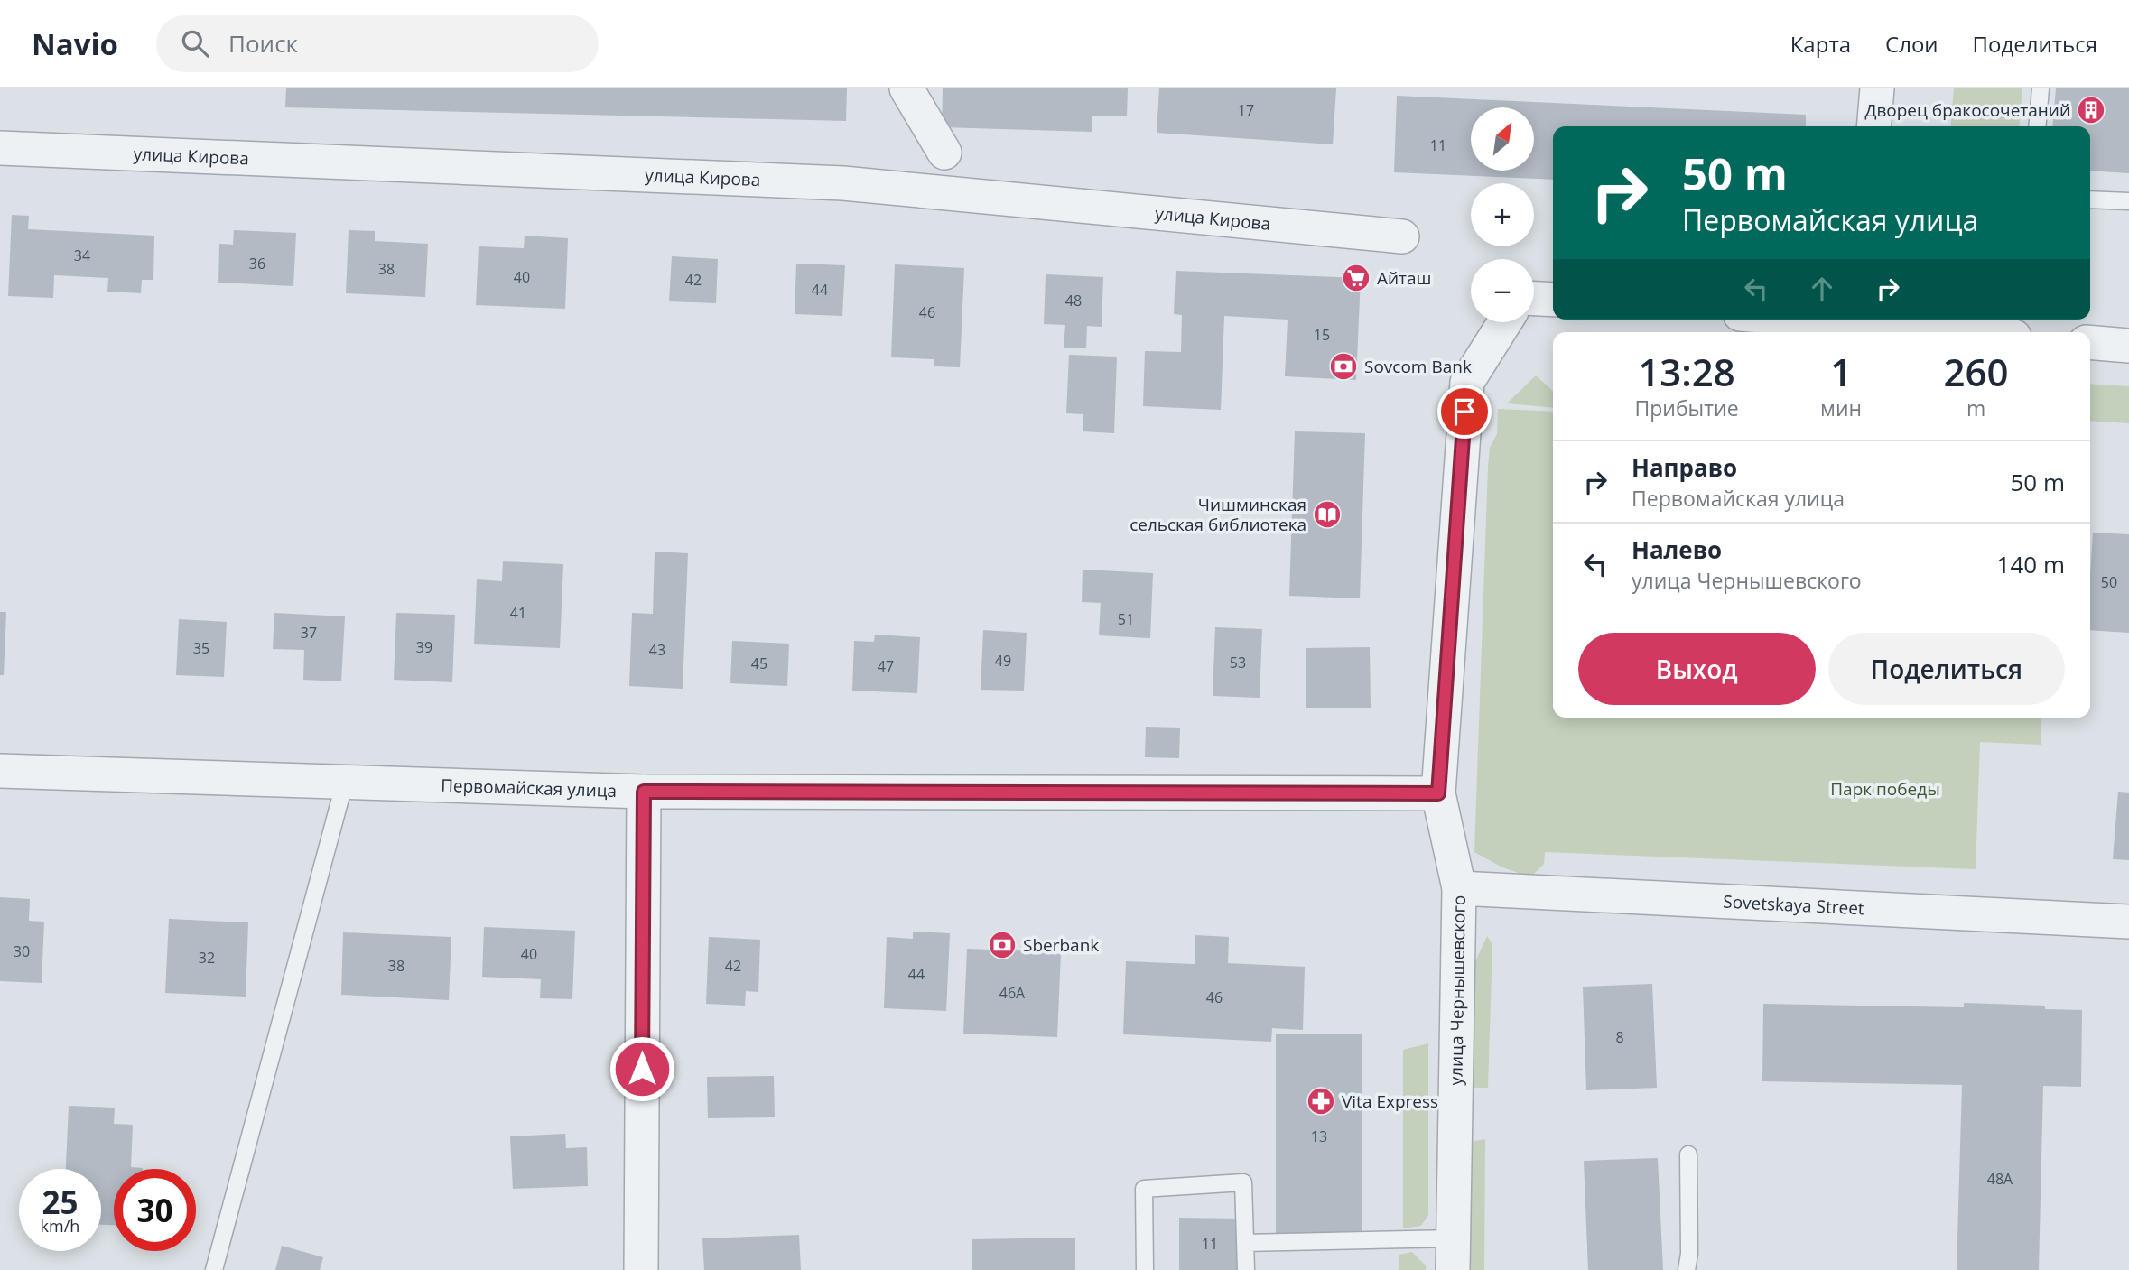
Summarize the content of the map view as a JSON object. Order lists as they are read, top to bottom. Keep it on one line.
{"streets":{"street":["улица Кирова","Первомайская улица","Sovetskaya Street","улица Чернышевского"]},"crossings":[["Первомайская улица","улица Чернышевского"],["Sovetskaya Street","улица Чернышевского"]],"parks":["Парк победы"],"places":{"building":["Дворец бракосочетаний"],"supermarket":["Айташ"],"bank":["Sovcom Bank","Sberbank"],"library":["Чишминская сельская библиотека"],"pharmacy":["Vita Express"]},"house_numbers":["17","11","34","36","38","40","42","44","48","46","15","50","41","51","37","39","35","43","49","53","45","47","30","40","32","38","42","44","46А","46","8","13","48А","11"],"north":"top right","page":{"header":"Navio","search":"Поиск","nav":["Карта","Слои","Поделиться"],"map_buttons":["+","−"],"turn":["50 m","Первомайская улица"],"eta":["13:28","Прибытие","1","мин","260","m"],"list":[{"name":"Направо","note":"Первомайская улица","value":"50 m"},{"name":"Налево","note":"улица Чернышевского","value":"140 m"}],"buttons":["Выход","Поделиться"],"speed":"25 km/h","limit":"30"}}
